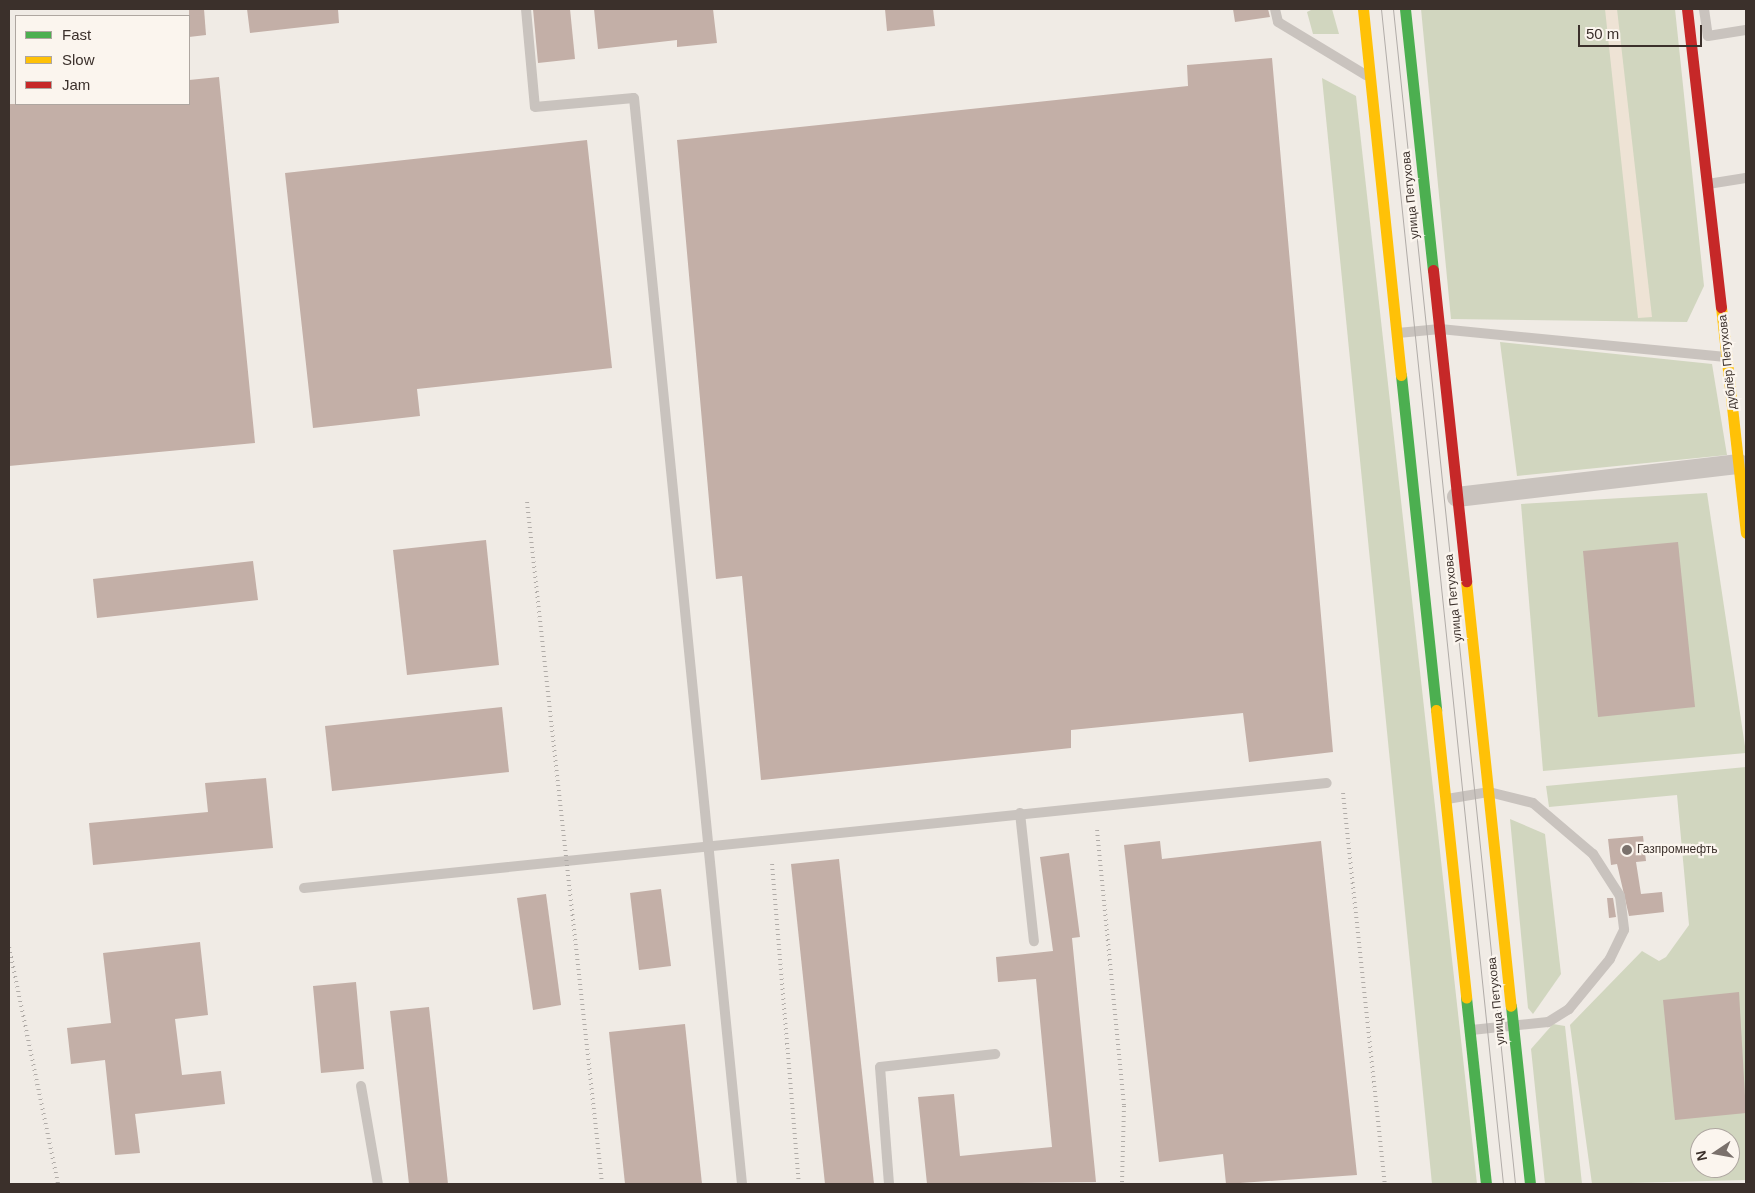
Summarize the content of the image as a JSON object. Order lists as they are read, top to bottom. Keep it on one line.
{"streets":{"main road":["улица Петухова","дублёр Петухова"]},"places":["Газпромнефть"],"legend":["Fast","Slow","Jam"],"scale_bar":"50 m","north":"left"}
